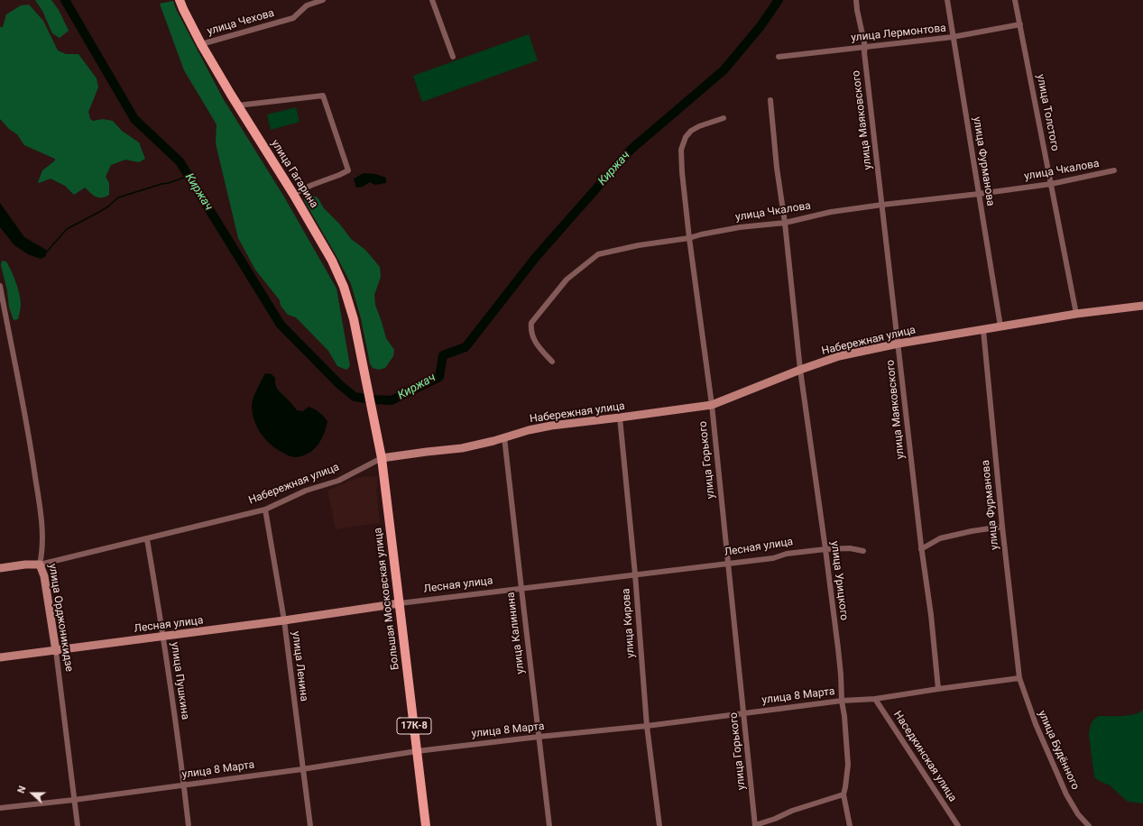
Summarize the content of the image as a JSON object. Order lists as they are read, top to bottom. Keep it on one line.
{"streets":{"main road":["улица Гагарина","Большая Московская улица","17К-8"],"street":["улица Чехова","улица Лермонтова","улица Толстого","улица Маяковского","улица Фурманова","улица Чкалова","Набережная улица","улица Горького","Лесная улица","улица Урицкого","улица Орджоникидзе","улица Кирова","улица Калинина","улица Ленина","улица Пушкина","улица 8 Марта","улица Будённого","Наседкинская улица"]},"crossings":[["улица Чехова","улица Гагарина"],["улица Лермонтова","улица Толстого"],["улица Лермонтова","улица Маяковского"],["улица Лермонтова","улица Фурманова"],["улица Толстого","улица Чкалова"],["улица Толстого","Набережная улица"],["улица Маяковского","улица Чкалова"],["улица Маяковского","Набережная улица"],["улица Маяковского","улица 8 Марта"],["улица Фурманова","улица Чкалова"],["улица Фурманова","Набережная улица"],["улица Фурманова","улица 8 Марта"],["улица Фурманова","улица Будённого"],["улица Чкалова","улица Горького"],["улица Чкалова","улица Урицкого"],["улица Гагарина","Большая Московская улица"],["Набережная улица","улица Горького"],["Набережная улица","улица Урицкого"],["Набережная улица","Большая Московская улица"],["Набережная улица","улица Орджоникидзе"],["Набережная улица","улица Кирова"],["Набережная улица","улица Калинина"],["Набережная улица","улица Ленина"],["Набережная улица","улица Пушкина"],["улица Горького","Лесная улица"],["улица Горького","улица 8 Марта"],["Лесная улица","улица Урицкого"],["Лесная улица","Большая Московская улица"],["Лесная улица","улица Орджоникидзе"],["Лесная улица","улица Кирова"],["Лесная улица","улица Калинина"],["Лесная улица","улица Ленина"],["Лесная улица","улица Пушкина"],["улица Урицкого","улица 8 Марта"],["Большая Московская улица","улица 8 Марта"],["улица Орджоникидзе","улица 8 Марта"],["улица Кирова","улица 8 Марта"],["улица Калинина","улица 8 Марта"],["улица Ленина","улица 8 Марта"],["улица Пушкина","улица 8 Марта"],["улица 8 Марта","улица Будённого"],["улица 8 Марта","Наседкинская улица"]],"water":["Киржач"],"north":"left"}
